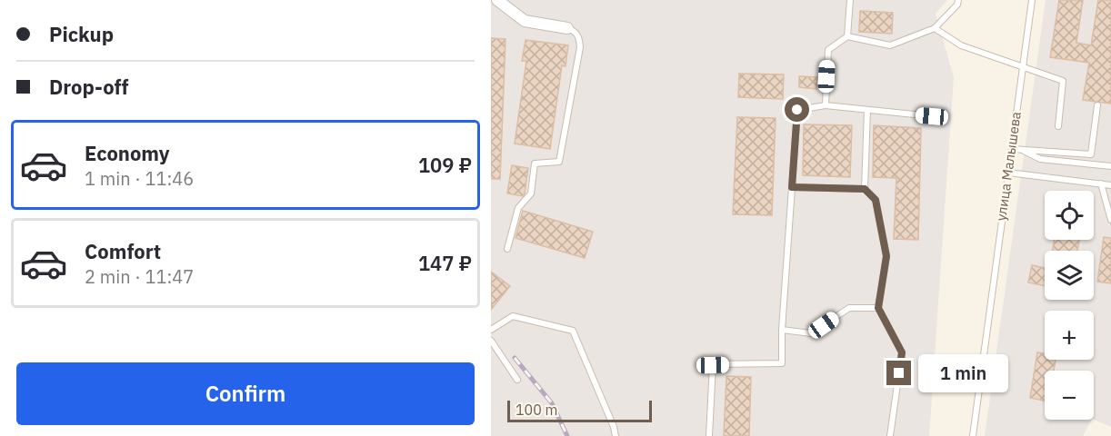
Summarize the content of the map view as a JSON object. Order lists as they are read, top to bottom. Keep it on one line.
{"streets":{"lane":["улица Малышева"]},"scale_bar":"100 m","page":{"banner":["Pickup","Drop-off"],"list":[{"name":"Economy","note":"1 min · 11:46","value":"109 ₽"},{"name":"Comfort","note":"2 min · 11:47","value":"147 ₽"}],"map_buttons":["+","−"],"buttons":"Confirm","bubble":"1 min","scale":"100 m"}}
